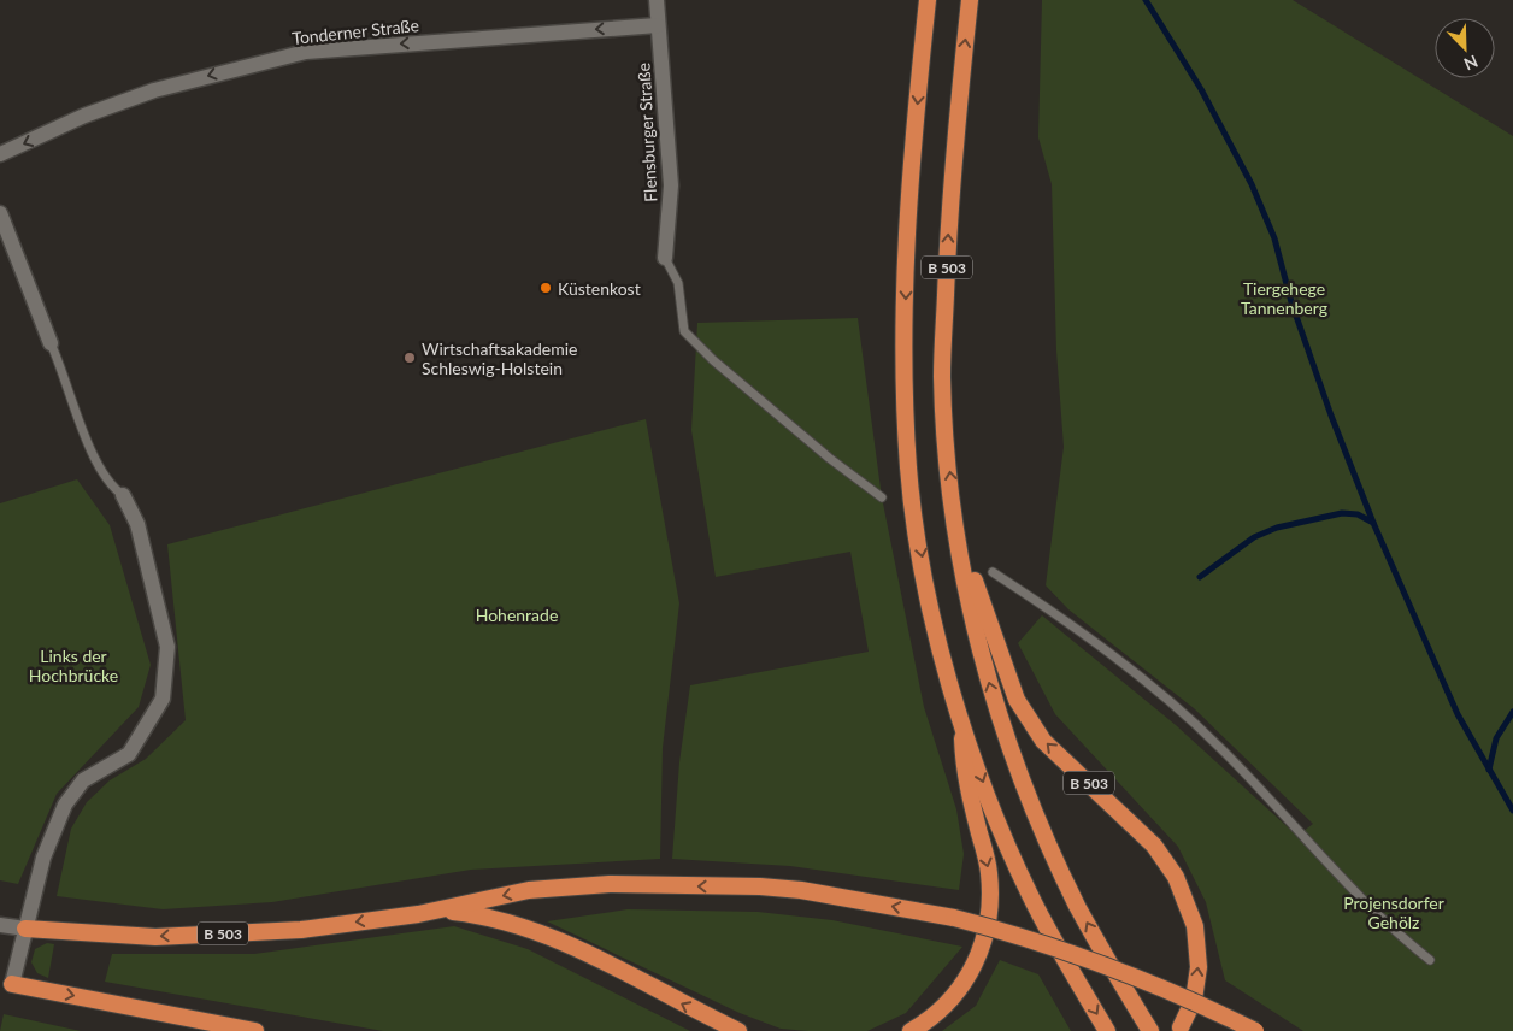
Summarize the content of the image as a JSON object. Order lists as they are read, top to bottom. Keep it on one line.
{"streets":{"highway":["B 503"],"street":["Tonderner Straße","Flensburger Straße"]},"crossings":[["Tonderner Straße","Flensburger Straße"]],"one_way":["Tonderner Straße"],"parks":["Tiergehege Tannenberg","Hohenrade","Links der Hochbrücke","Projensdorfer Gehölz"],"places":["Küstenkost","Wirtschaftsakademie Schleswig-Holstein"],"north":"bottom right"}
